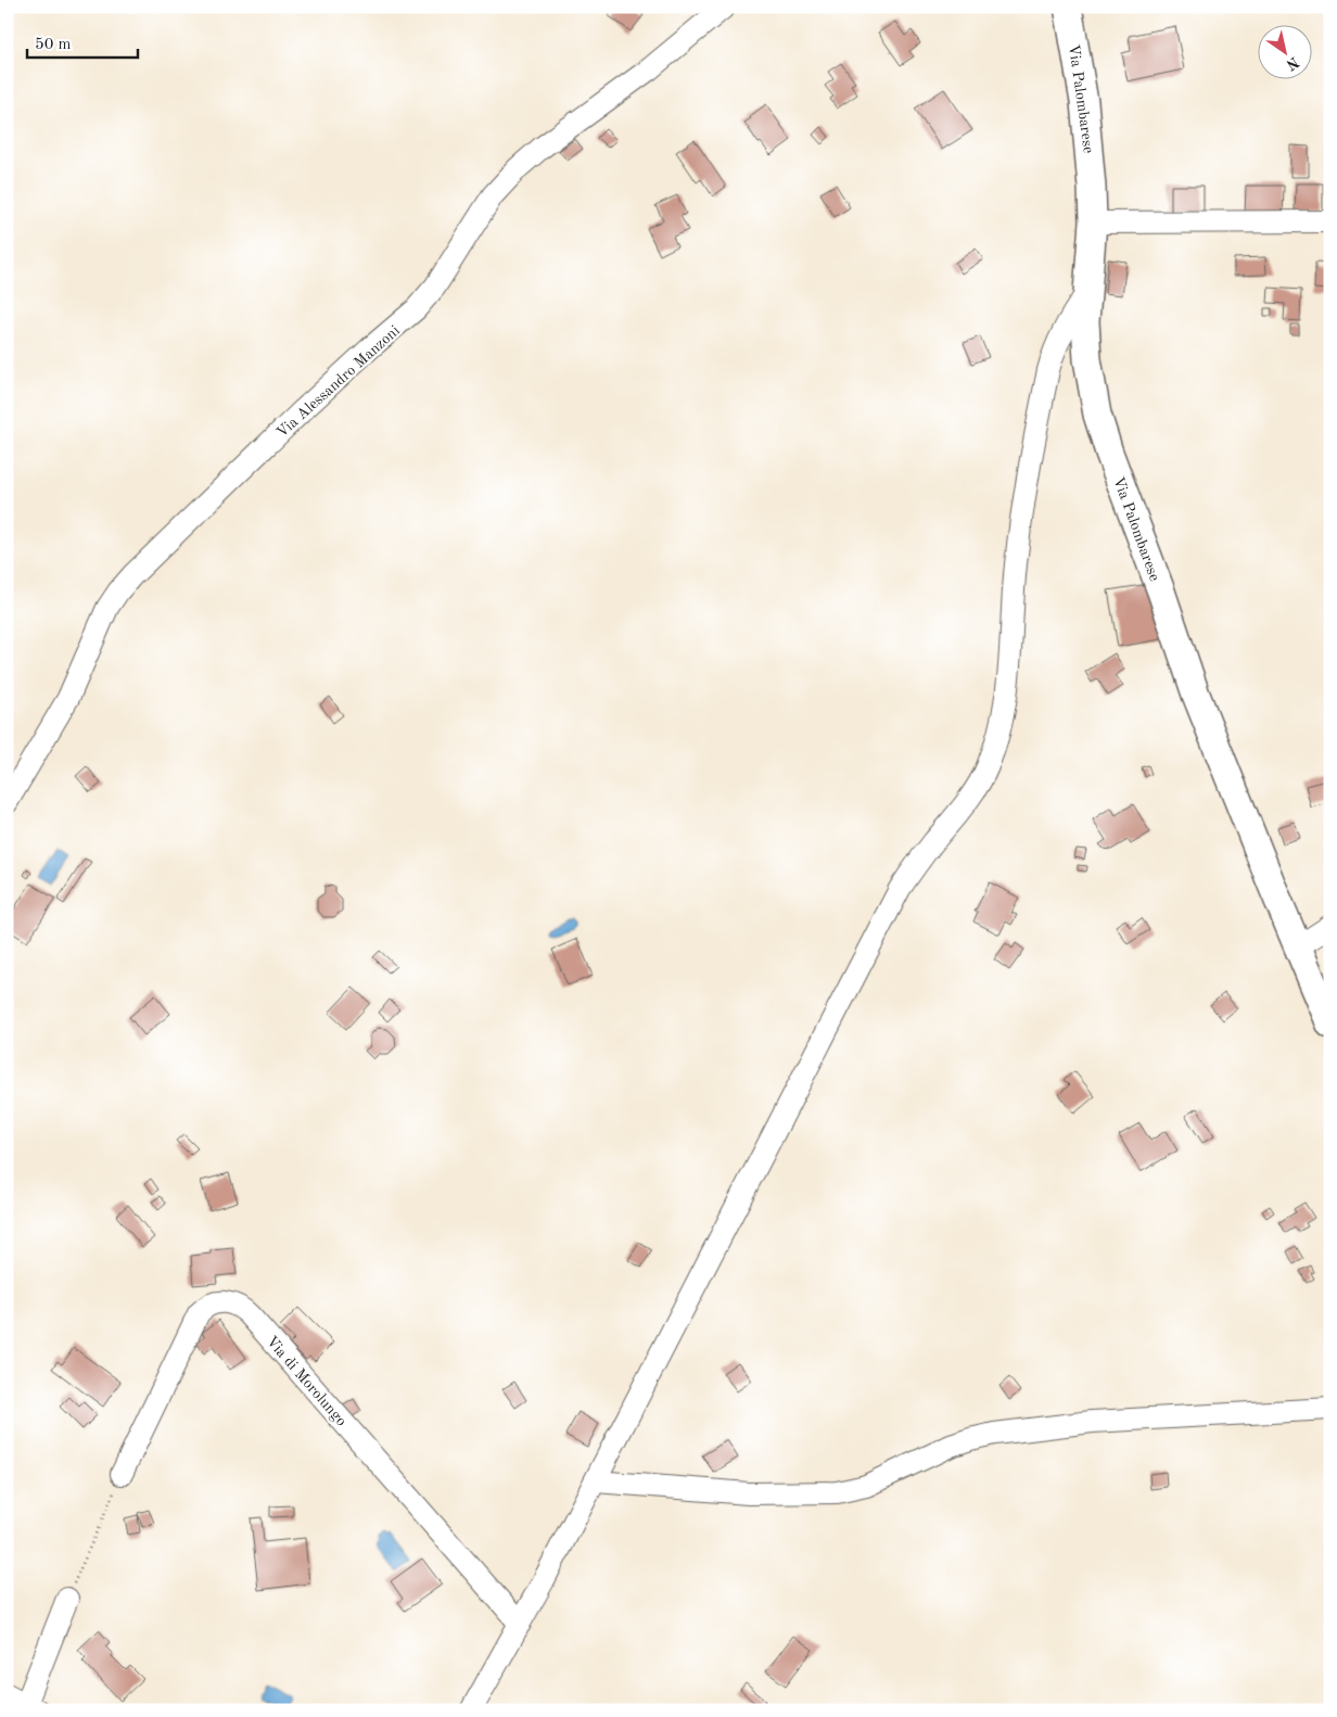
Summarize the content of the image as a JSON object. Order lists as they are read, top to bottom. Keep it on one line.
{"streets":{"main road":["Via Palombarese"],"street":["Via Alessandro Manzoni","Via di Morolungo"]},"scale_bar":"50 m","north":"bottom right"}
